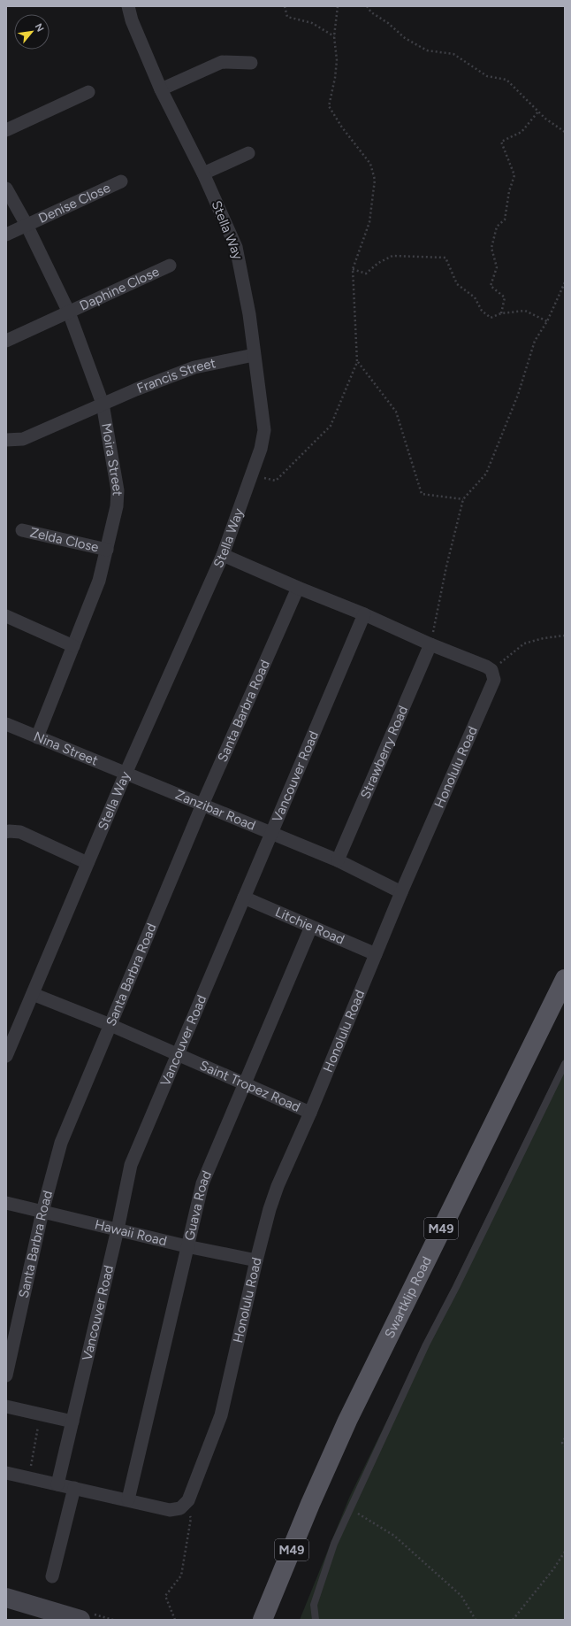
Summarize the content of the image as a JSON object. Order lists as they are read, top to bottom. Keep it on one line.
{"streets":{"main road":["M49","Swartklip Road"],"street":["Denise Close","Stella Way","Daphine Close","Francis Street","Moira Street","Zelda Close","Santa Barbra Road","Nina Street","Strawberry Road","Honolulu Road","Vancouver Road","Zanzibar Road","Litchie Road","Saint Tropez Road","Guava Road","Hawaii Road"]},"crossings":[["Denise Close","Moira Street"],["Stella Way","Francis Street"],["Stella Way","Nina Street"],["Stella Way","Zanzibar Road"],["Stella Way","Saint Tropez Road"],["Daphine Close","Moira Street"],["Francis Street","Moira Street"],["Moira Street","Zelda Close"],["Moira Street","Nina Street"],["Santa Barbra Road","Zanzibar Road"],["Santa Barbra Road","Saint Tropez Road"],["Santa Barbra Road","Hawaii Road"],["Nina Street","Zanzibar Road"],["Strawberry Road","Zanzibar Road"],["Honolulu Road","Zanzibar Road"],["Honolulu Road","Litchie Road"],["Honolulu Road","Saint Tropez Road"],["Honolulu Road","Hawaii Road"],["Vancouver Road","Zanzibar Road"],["Vancouver Road","Litchie Road"],["Vancouver Road","Saint Tropez Road"],["Vancouver Road","Hawaii Road"],["Litchie Road","Guava Road"],["Saint Tropez Road","Guava Road"],["Guava Road","Hawaii Road"]],"north":"top right"}
